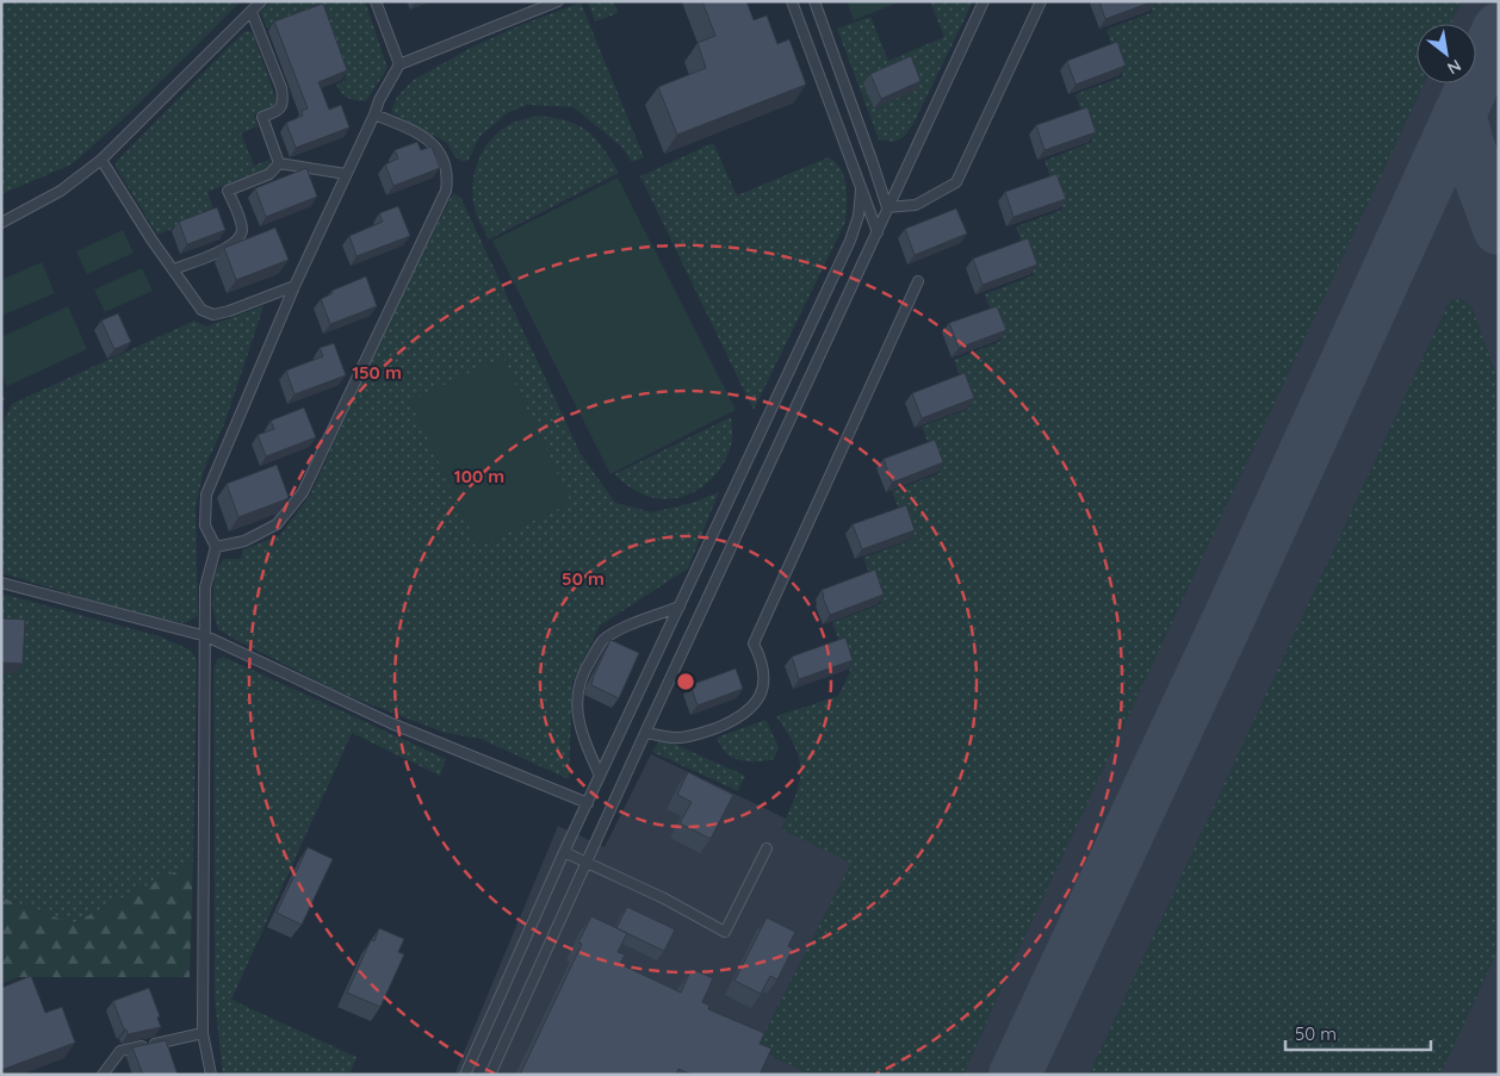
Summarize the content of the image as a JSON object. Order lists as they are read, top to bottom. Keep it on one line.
{"scale_bar":"50 m","north":"bottom right","rings":["150 m","100 m","50 m"]}
